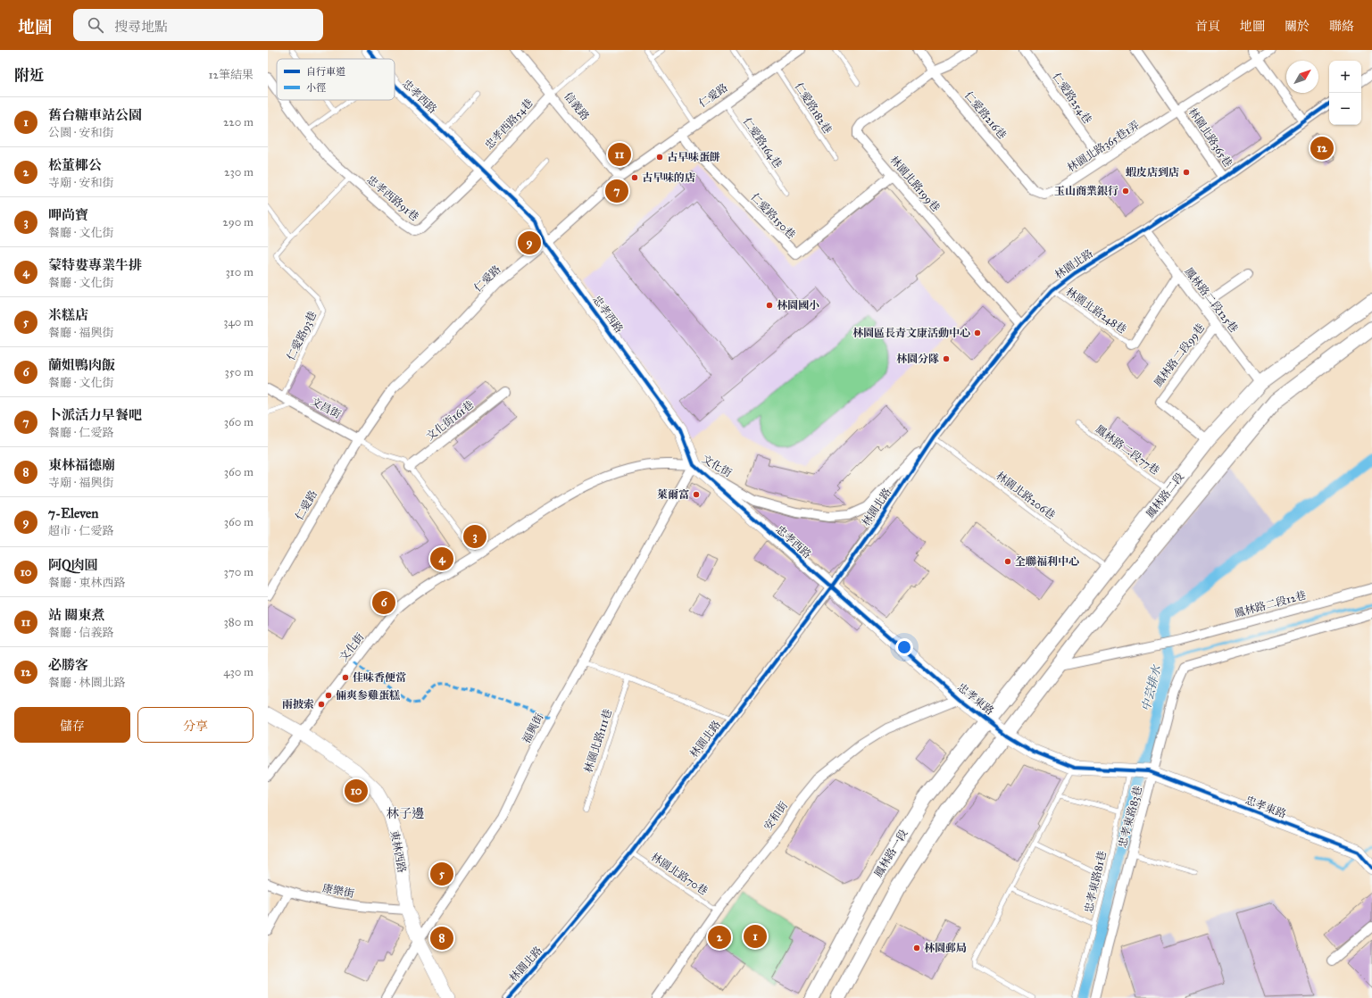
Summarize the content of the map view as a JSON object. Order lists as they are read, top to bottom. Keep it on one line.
{"streets":{"main road":["鳳林路二段","鳳林路一段"],"street":["仁愛路","忠孝西路","仁愛路254巷","信義路","仁愛路216巷","忠孝西路54巷","林園北路365巷","林園北路365巷1弄","林園北路199巷","忠孝西路91巷","仁愛路150巷","林園北路","鳳林路二段125巷","鳳林路二段99巷","文昌街","文化街161巷","文化街","鳳林路二段12巷","忠孝東路","福興街","安和街","忠孝東路83巷","東林西路","康樂街"],"lane":["仁愛路182巷","仁愛路164巷","林園北路248巷","仁愛路93巷","鳳林路二段77巷","林園北路206巷","林園北路111巷","林園北路70巷","忠孝東路81巷"]},"crossings":[["仁愛路","忠孝西路"],["仁愛路","信義路"],["仁愛路","仁愛路182巷"],["仁愛路","仁愛路164巷"],["仁愛路","仁愛路150巷"],["仁愛路","文昌街"],["忠孝西路","忠孝西路54巷"],["忠孝西路","忠孝西路91巷"],["忠孝西路","林園北路"],["忠孝西路","文化街"],["忠孝西路","忠孝東路"],["忠孝西路","福興街"],["仁愛路254巷","林園北路365巷1弄"],["信義路","忠孝西路54巷"],["仁愛路216巷","林園北路365巷1弄"],["仁愛路216巷","林園北路199巷"],["忠孝西路54巷","忠孝西路91巷"],["林園北路365巷","林園北路365巷1弄"],["林園北路365巷","林園北路"],["林園北路199巷","仁愛路150巷"],["林園北路199巷","林園北路"],["林園北路","鳳林路二段125巷"],["林園北路","林園北路248巷"],["林園北路","文化街"],["林園北路","林園北路206巷"],["林園北路","忠孝東路"],["林園北路","林園北路70巷"],["鳳林路二段125巷","鳳林路二段99巷"],["鳳林路二段125巷","鳳林路二段"],["仁愛路93巷","文昌街"],["鳳林路二段99巷","鳳林路二段"],["鳳林路二段77巷","鳳林路二段"],["文化街","林園北路206巷"],["文化街","福興街"],["文化街","東林西路"],["林園北路206巷","鳳林路二段"],["鳳林路二段","忠孝東路"],["鳳林路二段","鳳林路一段"],["忠孝東路","安和街"],["忠孝東路","忠孝東路83巷"],["忠孝東路","鳳林路一段"],["忠孝東路","忠孝東路81巷"],["福興街","東林西路"],["安和街","林園北路70巷"],["忠孝東路83巷","忠孝東路81巷"],["東林西路","康樂街"]],"districts":["林子邊"],"water":["中芸排水"],"places":["古早味蛋餅","蝦皮店到店","古早味的店","玉山商業銀行","林園國小","林園區長青文康活動中心","林園分隊","萊爾富","全聯福利中心","佳味香便當","倆爽参雞蛋糕","兩披索","林園郵局"],"legend":["自行車道","小徑"],"north":"top right","page":{"header":"地圖","search":"搜尋地點","nav":["首頁","地圖","關於","聯絡"],"heading":["附近","12筆結果"],"map_buttons":["+","−"],"list":[{"mark":"1","name":"舊台糖車站公園","note":"公園 · 安和街","value":"220 m"},{"mark":"2","name":"松董椰公","note":"寺廟 · 安和街","value":"230 m"},{"mark":"3","name":"呷尚寶","note":"餐廳 · 文化街","value":"290 m"},{"mark":"4","name":"蒙特婁專業牛排","note":"餐廳 · 文化街","value":"310 m"},{"mark":"5","name":"米糕店","note":"餐廳 · 福興街","value":"340 m"},{"mark":"6","name":"蘭姐鴨肉飯","note":"餐廳 · 文化街","value":"350 m"},{"mark":"7","name":"卜派活力早餐吧","note":"餐廳 · 仁愛路","value":"360 m"},{"mark":"8","name":"東林福德廟","note":"寺廟 · 福興街","value":"360 m"},{"mark":"9","name":"7-Eleven","note":"超市 · 仁愛路","value":"360 m"},{"mark":"10","name":"阿Q肉圓","note":"餐廳 · 東林西路","value":"370 m"},{"mark":"11","name":"站 關東煮","note":"餐廳 · 信義路","value":"380 m"},{"mark":"12","name":"必勝客","note":"餐廳 · 林園北路","value":"430 m"}],"pins":["12","11","7","9","3","4","6","10","5","1","2","8"],"buttons":["儲存","分享"]}}
